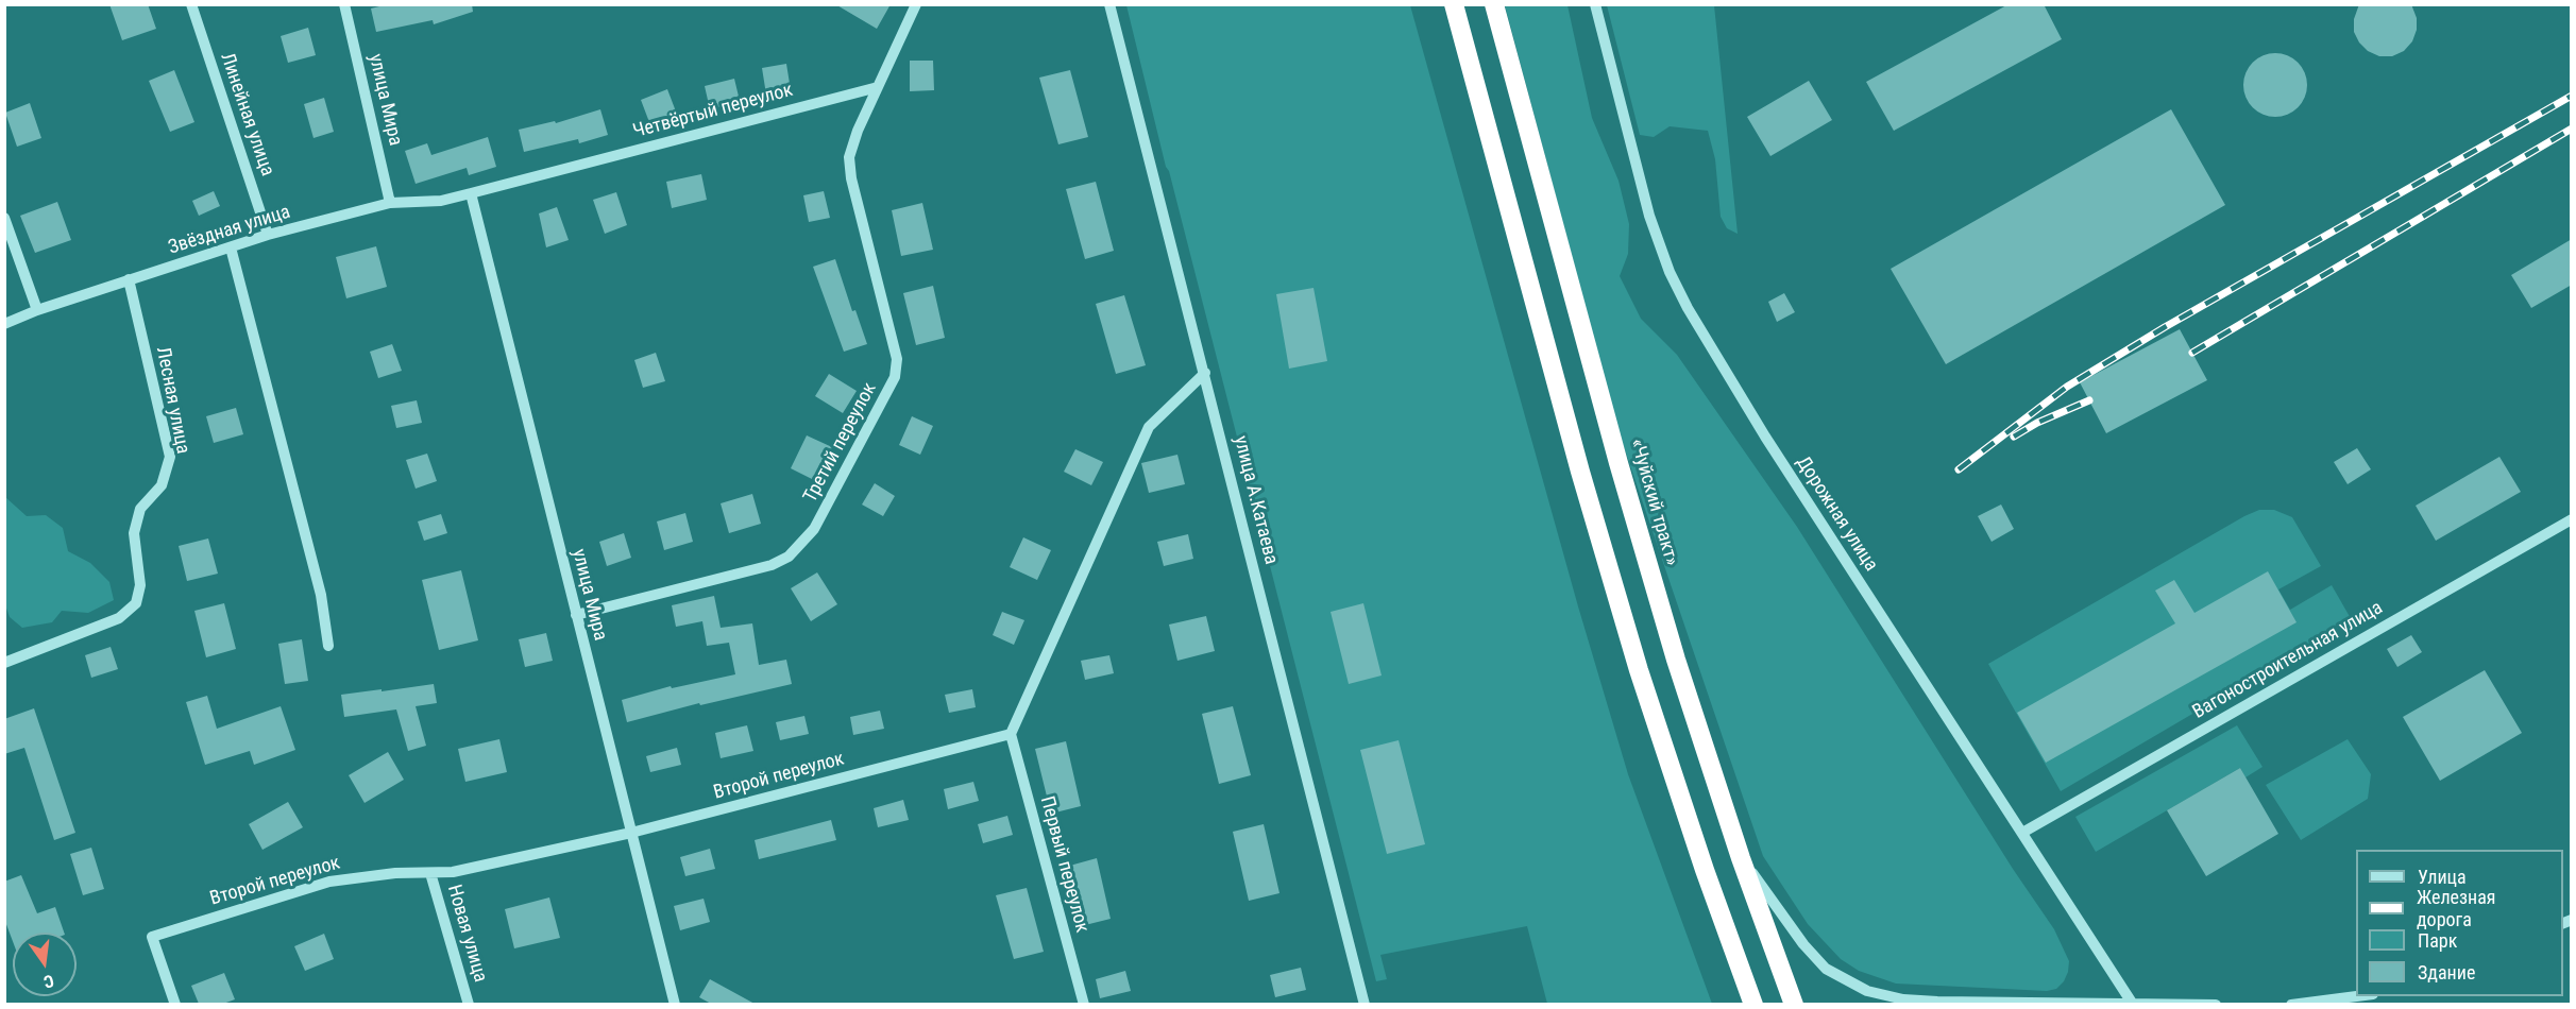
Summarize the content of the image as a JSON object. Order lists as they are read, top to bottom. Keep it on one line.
{"streets":{"highway":["«Чуйский тракт»"],"street":["улица Мира","Четвёртый переулок","Линейная улица","Звёздная улица","Лесная улица","Третий переулок","улица А.Катаева","Дорожная улица","Вагоностроительная улица","Второй переулок","Первый переулок","Новая улица"]},"crossings":[["улица Мира","Четвёртый переулок"],["улица Мира","Звёздная улица"],["улица Мира","Третий переулок"],["улица Мира","Второй переулок"],["Четвёртый переулок","Звёздная улица"],["Четвёртый переулок","Третий переулок"],["Линейная улица","Звёздная улица"],["Звёздная улица","Лесная улица"],["Дорожная улица","Вагоностроительная улица"],["Второй переулок","Первый переулок"],["Второй переулок","Новая улица"]],"legend":["Улица","Железная дорога","Парк","Здание"],"north":"bottom"}
